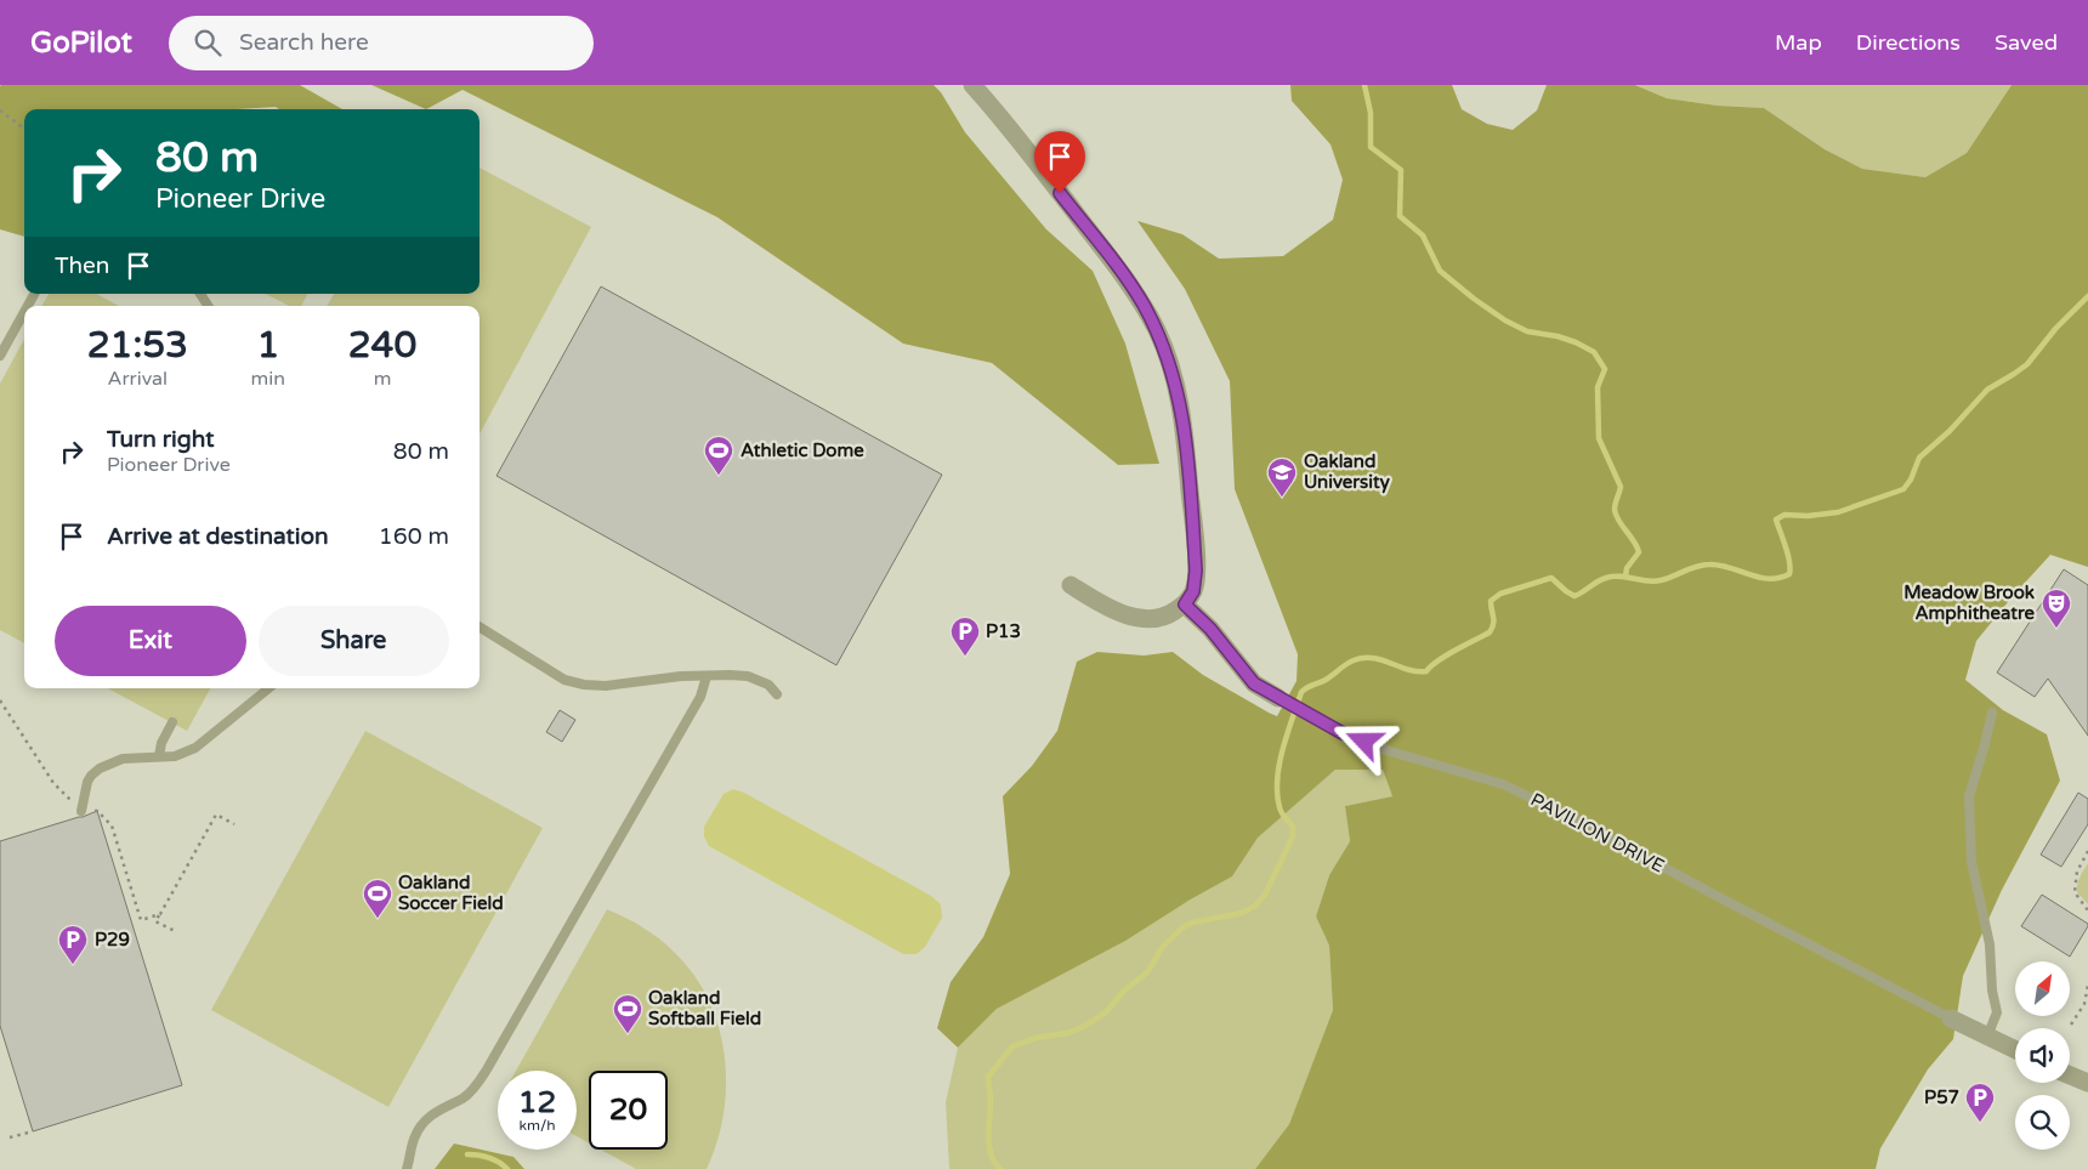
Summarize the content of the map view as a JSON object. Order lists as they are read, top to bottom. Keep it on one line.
{"streets":{"street":["PAVILION DRIVE"]},"places":{"sports":["Athletic Dome","Oakland Soccer Field","Oakland Softball Field"],"school or university":["Oakland University"],"theatre":["Meadow Brook Amphitheatre"],"parking":["P13","P29","P57"]},"north":"top right","page":{"header":"GoPilot","search":"Search here","nav":["Map","Directions","Saved"],"turn":["80 m","Pioneer Drive"],"then":"Then","eta":["21:53","Arrival","1","min","240","m"],"list":[{"name":"Turn right","note":"Pioneer Drive","value":"80 m"},{"name":"Arrive at destination","value":"160 m"}],"buttons":["Exit","Share"],"speed":"12 km/h","limit":"20"}}
